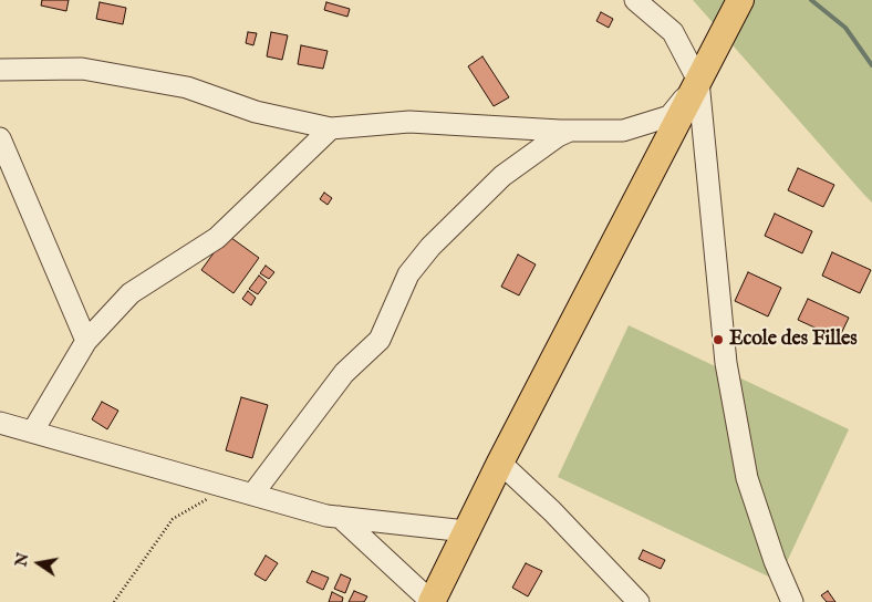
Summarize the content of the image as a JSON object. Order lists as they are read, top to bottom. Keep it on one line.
{"places":["Ecole des Filles"],"north":"left"}
